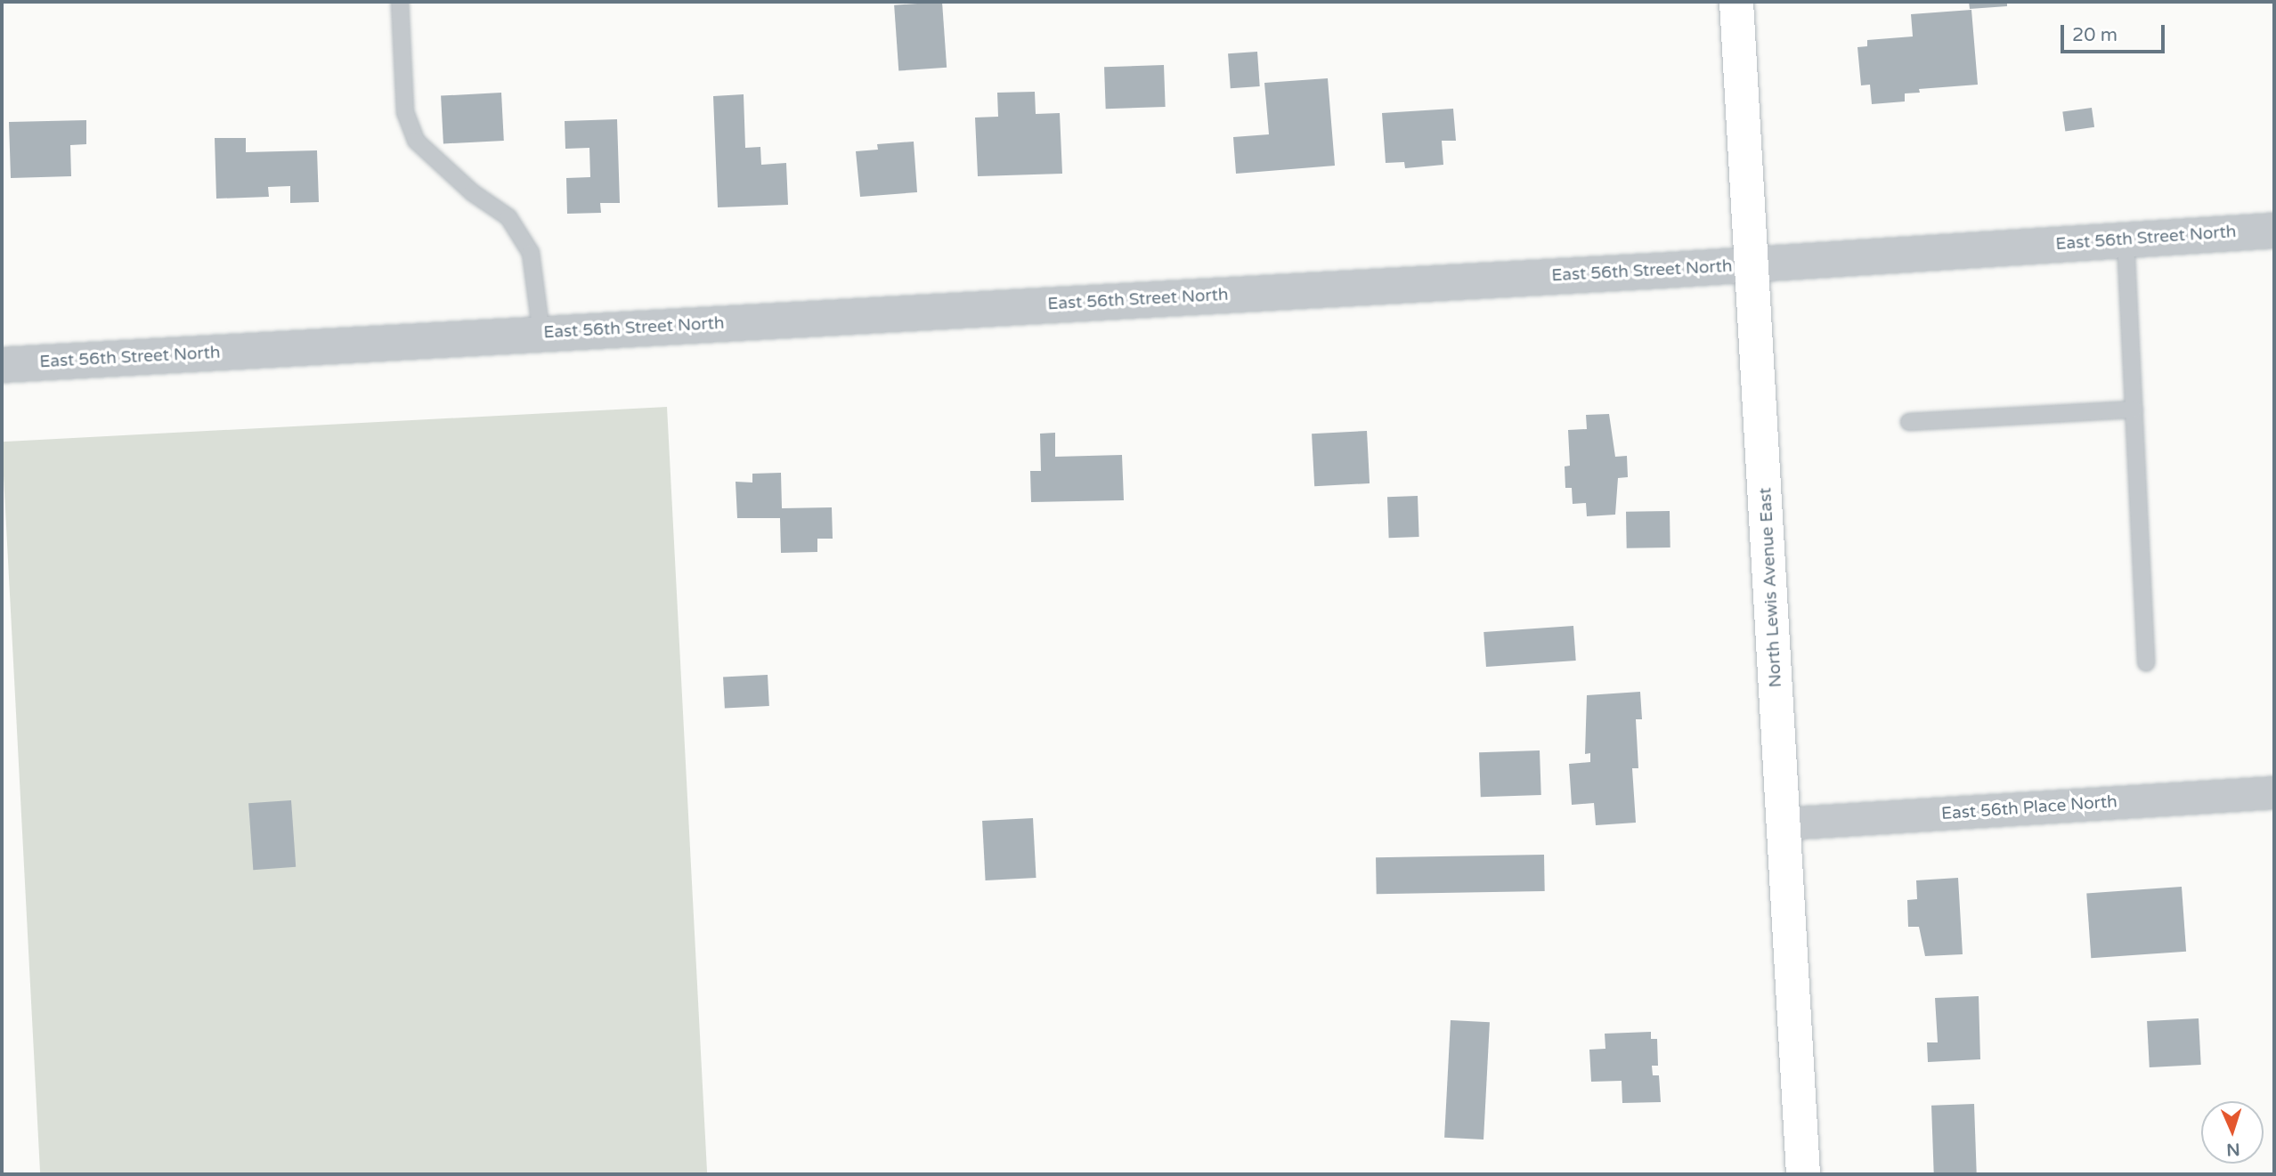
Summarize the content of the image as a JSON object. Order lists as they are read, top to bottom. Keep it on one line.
{"streets":{"main road":["North Lewis Avenue East"],"street":["East 56th Street North","East 56th Place North"]},"crossings":[["East 56th Street North","North Lewis Avenue East"],["North Lewis Avenue East","East 56th Place North"]],"scale_bar":"20 m","north":"bottom"}
